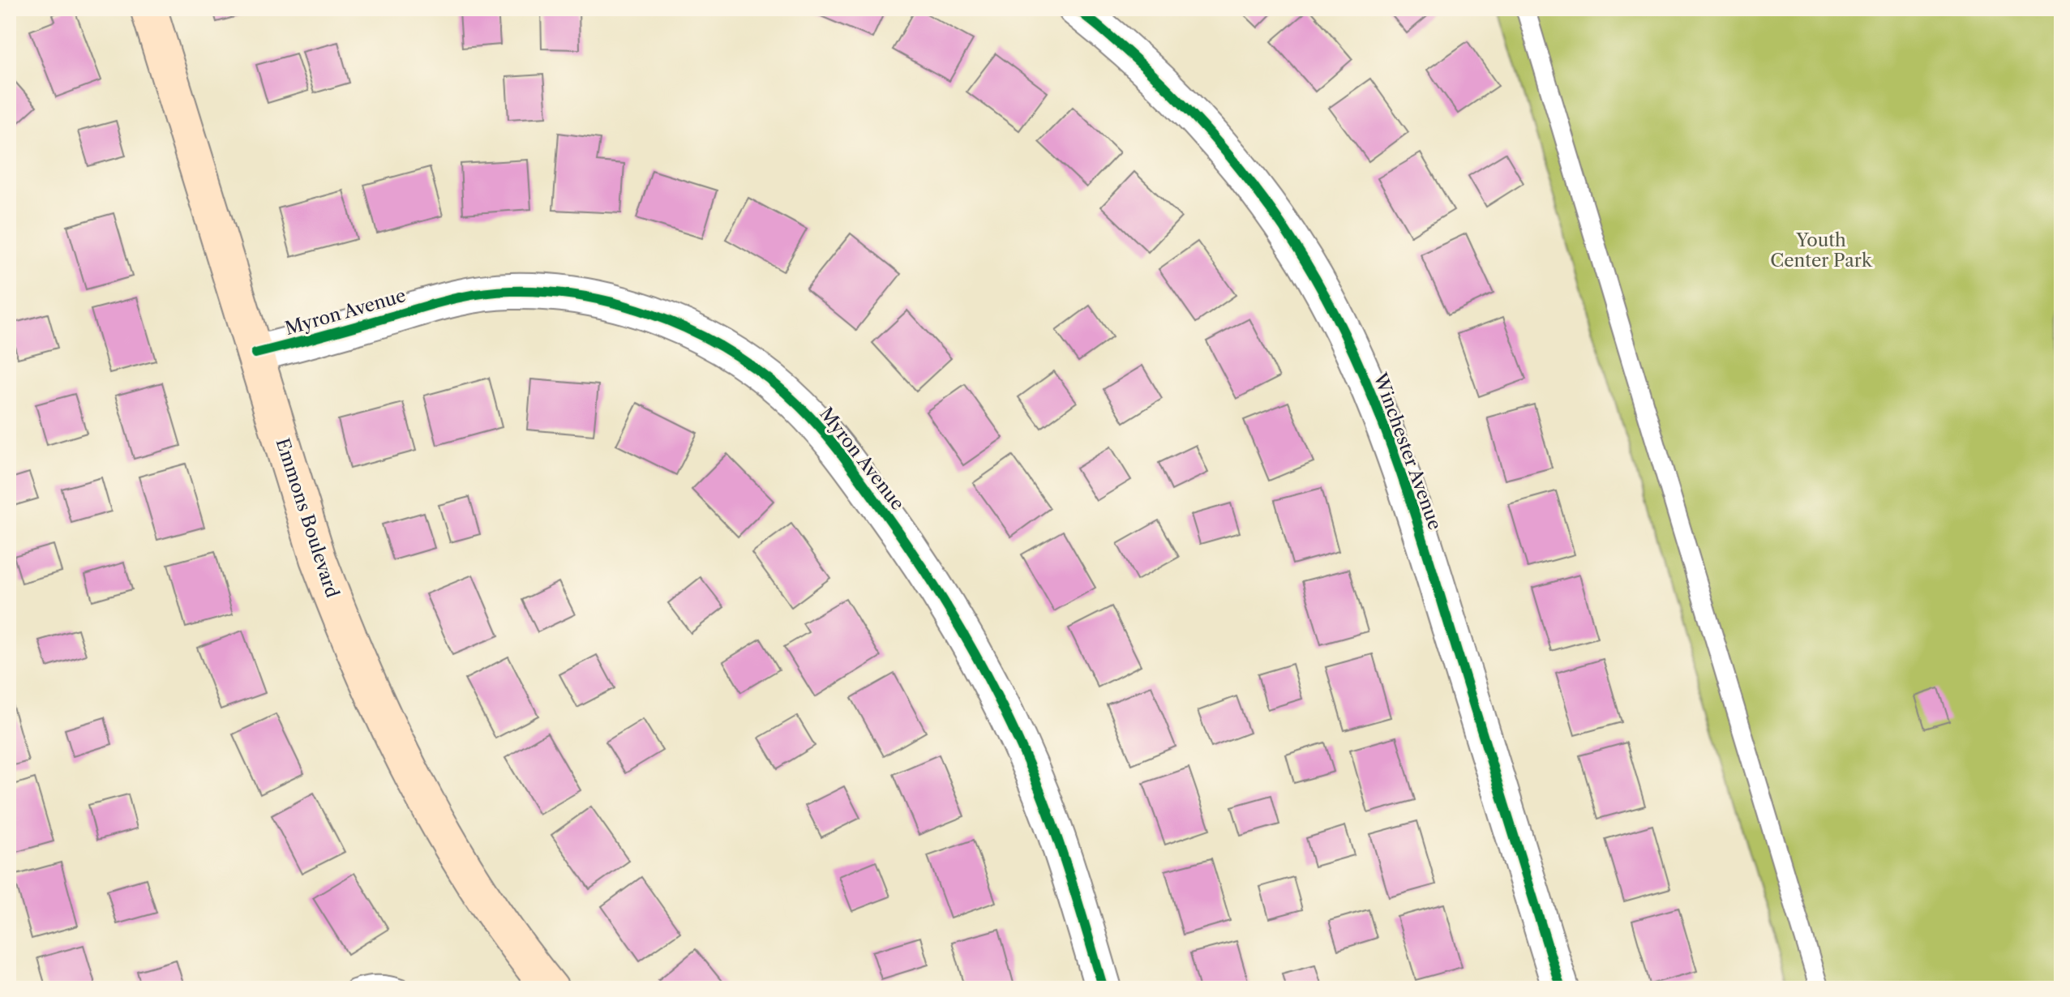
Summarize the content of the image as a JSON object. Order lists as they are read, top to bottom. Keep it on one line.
{"streets":{"street":["Myron Avenue","Winchester Avenue","Emmons Boulevard"]},"crossings":[["Myron Avenue","Emmons Boulevard"]],"parks":["Youth Center Park"]}
